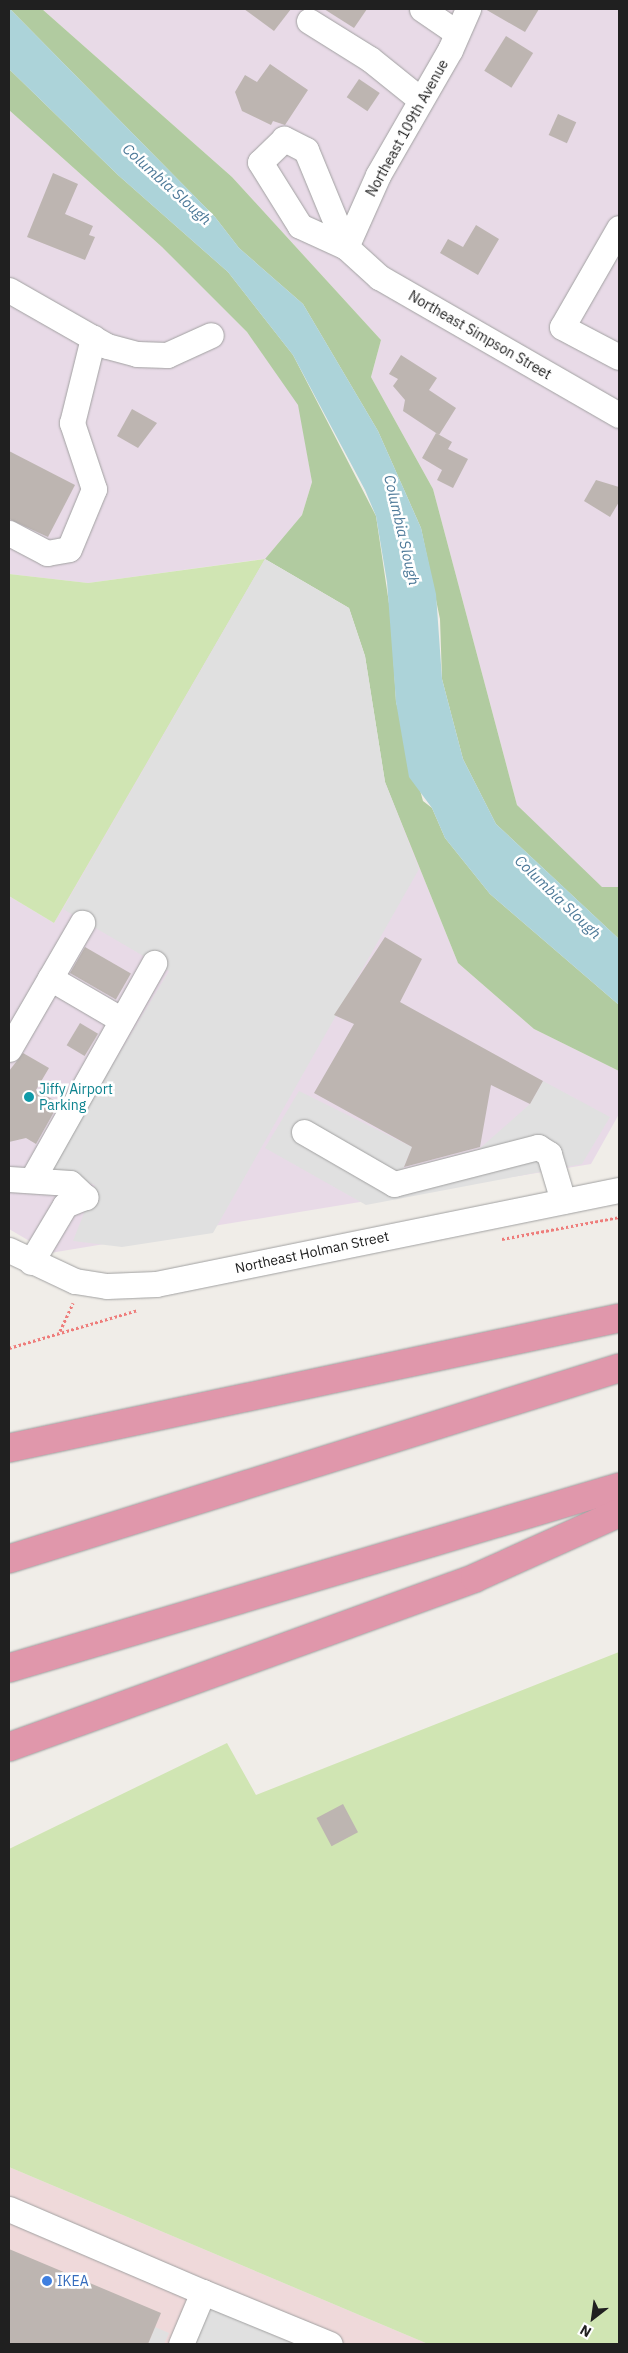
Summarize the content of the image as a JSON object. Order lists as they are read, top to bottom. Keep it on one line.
{"streets":{"street":["Northeast 109th Avenue","Northeast Simpson Street","Northeast Holman Street"]},"crossings":[["Northeast 109th Avenue","Northeast Simpson Street"]],"water":["Columbia Slough"],"places":["Jiffy Airport Parking","IKEA"],"north":"bottom left"}
